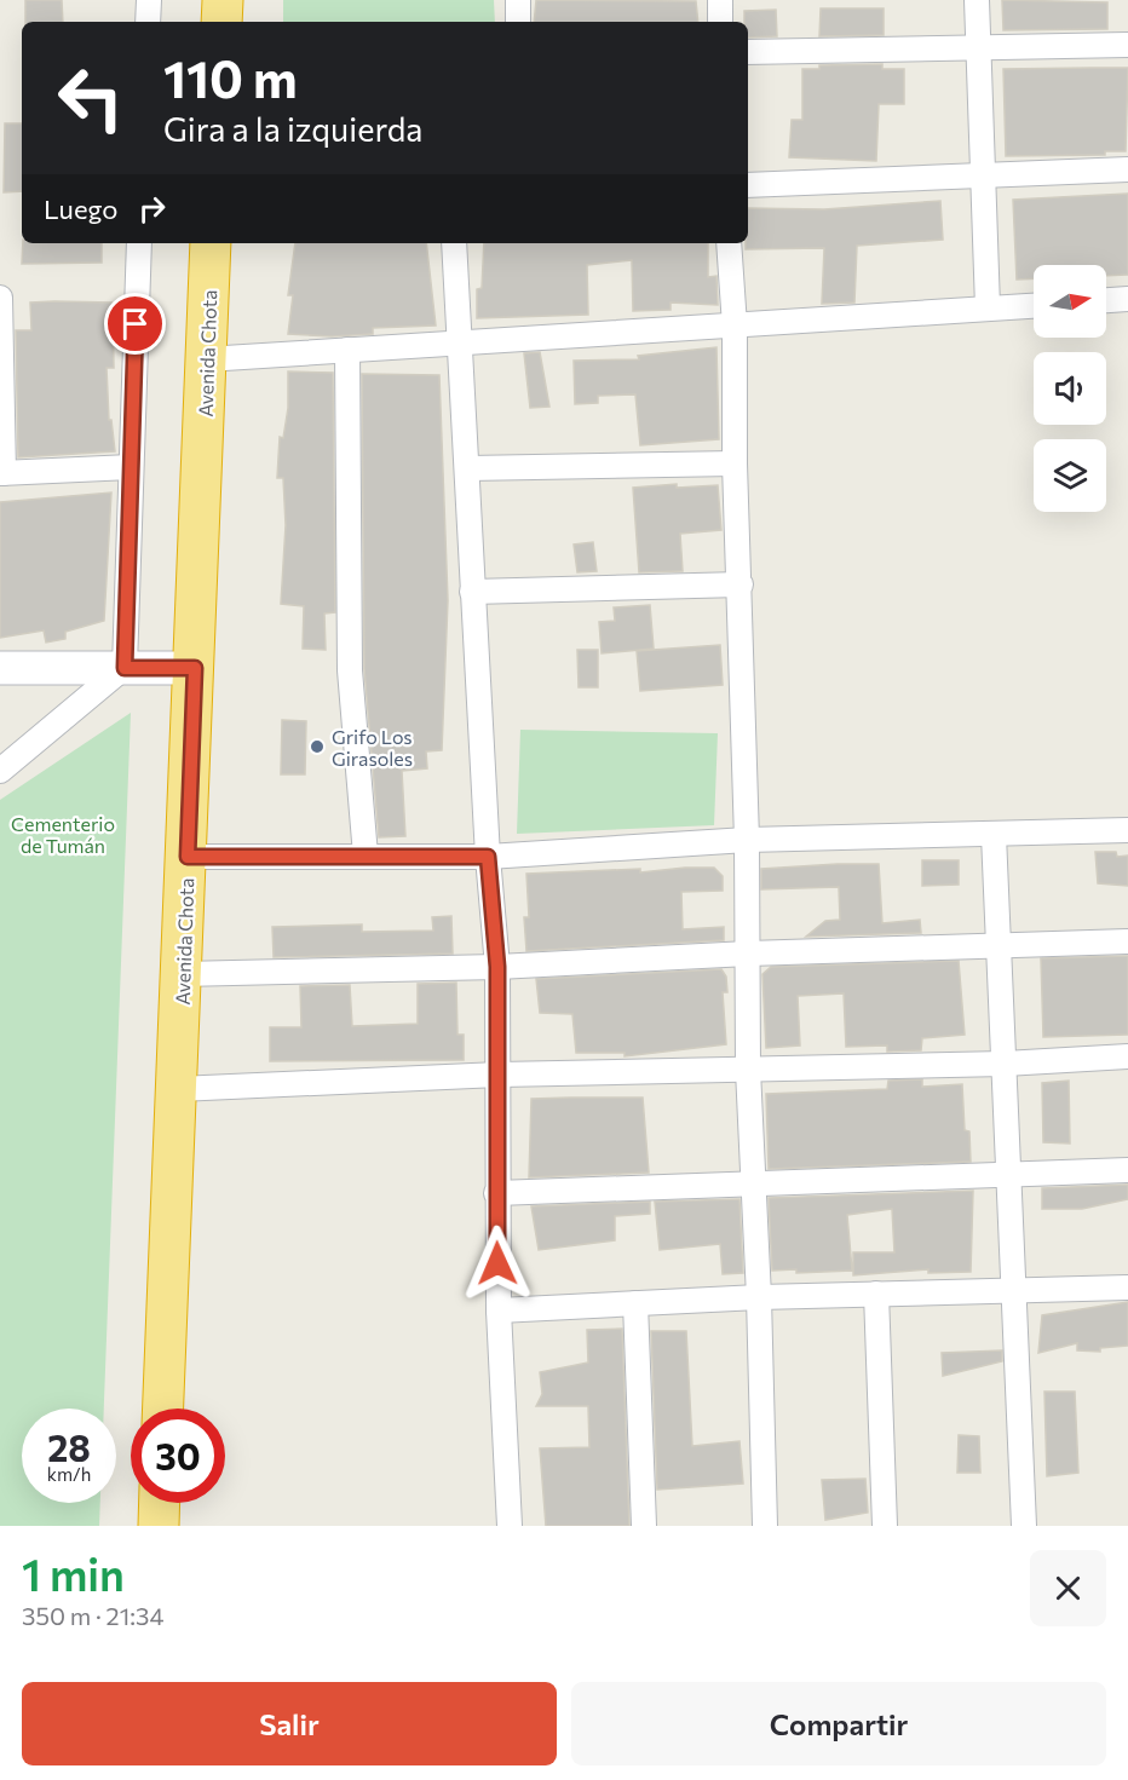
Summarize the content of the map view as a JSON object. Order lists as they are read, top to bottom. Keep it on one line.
{"streets":{"highway":["Avenida Chota"]},"parks":["Cementerio de Tumán"],"places":["Grifo Los Girasoles"],"north":"right","page":{"turn":["110 m","Gira a la izquierda"],"then":"Luego","speed":"28 km/h","limit":"30","heading":["1 min","350 m · 21:34"],"buttons":["Salir","Compartir"]}}
